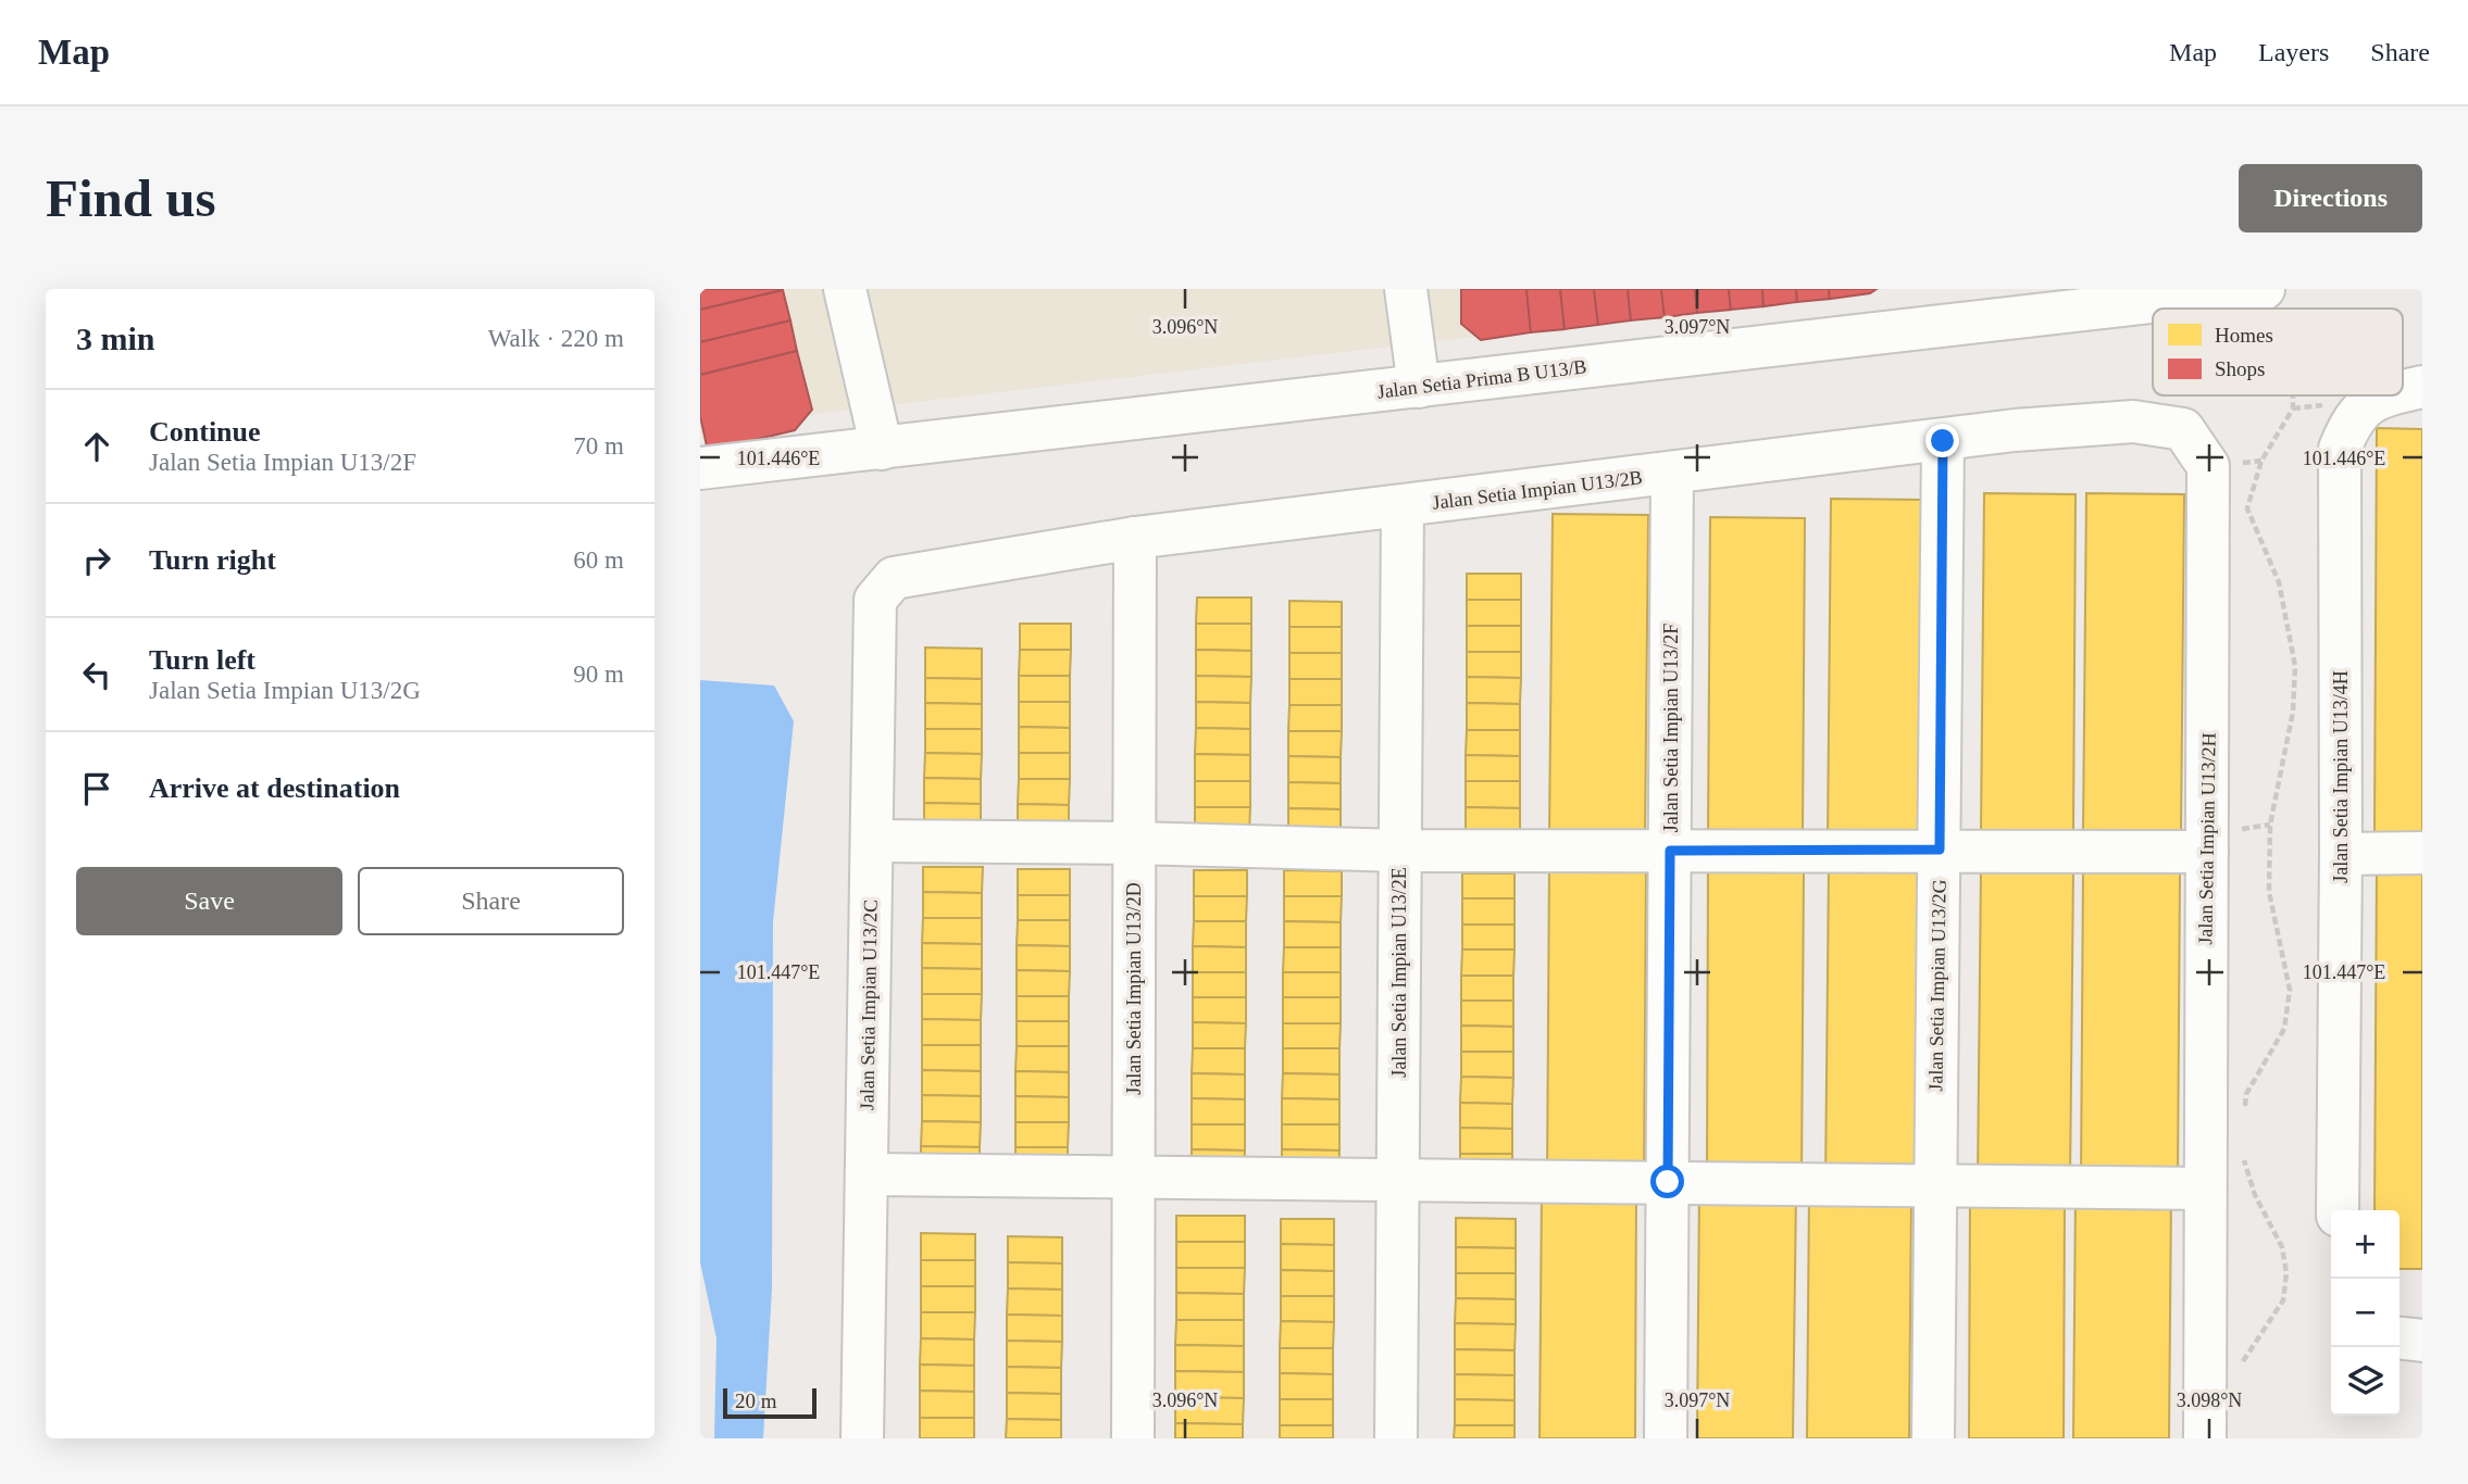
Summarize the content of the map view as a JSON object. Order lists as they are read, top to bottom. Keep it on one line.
{"streets":{"street":["Jalan Setia Prima B U13/B","Jalan Setia Impian U13/2B","Jalan Setia Impian U13/2F","Jalan Setia Impian U13/4H","Jalan Setia Impian U13/2H","Jalan Setia Impian U13/2E","Jalan Setia Impian U13/2G","Jalan Setia Impian U13/2D","Jalan Setia Impian U13/2C"]},"crossings":[["Jalan Setia Impian U13/2B","Jalan Setia Impian U13/2F"],["Jalan Setia Impian U13/2B","Jalan Setia Impian U13/2H"],["Jalan Setia Impian U13/2B","Jalan Setia Impian U13/2E"],["Jalan Setia Impian U13/2B","Jalan Setia Impian U13/2G"],["Jalan Setia Impian U13/2B","Jalan Setia Impian U13/2D"],["Jalan Setia Impian U13/2B","Jalan Setia Impian U13/2C"]],"legend":["Homes","Shops"],"scale_bar":"20 m","page":{"header":"Map","nav":["Map","Layers","Share"],"buttons":["Directions",["Save","Share"]],"title":"Find us","heading":["3 min","Walk · 220 m"],"list":[["Continue","Jalan Setia Impian U13/2F","70 m"],["Turn right","60 m"],["Turn left","Jalan Setia Impian U13/2G","90 m"],"Arrive at destination"],"map_buttons":["+","−"],"scale":"20 m"},"coordinates":["3.096°N","3.097°N","101.446°E","101.447°E","3.098°N"]}
